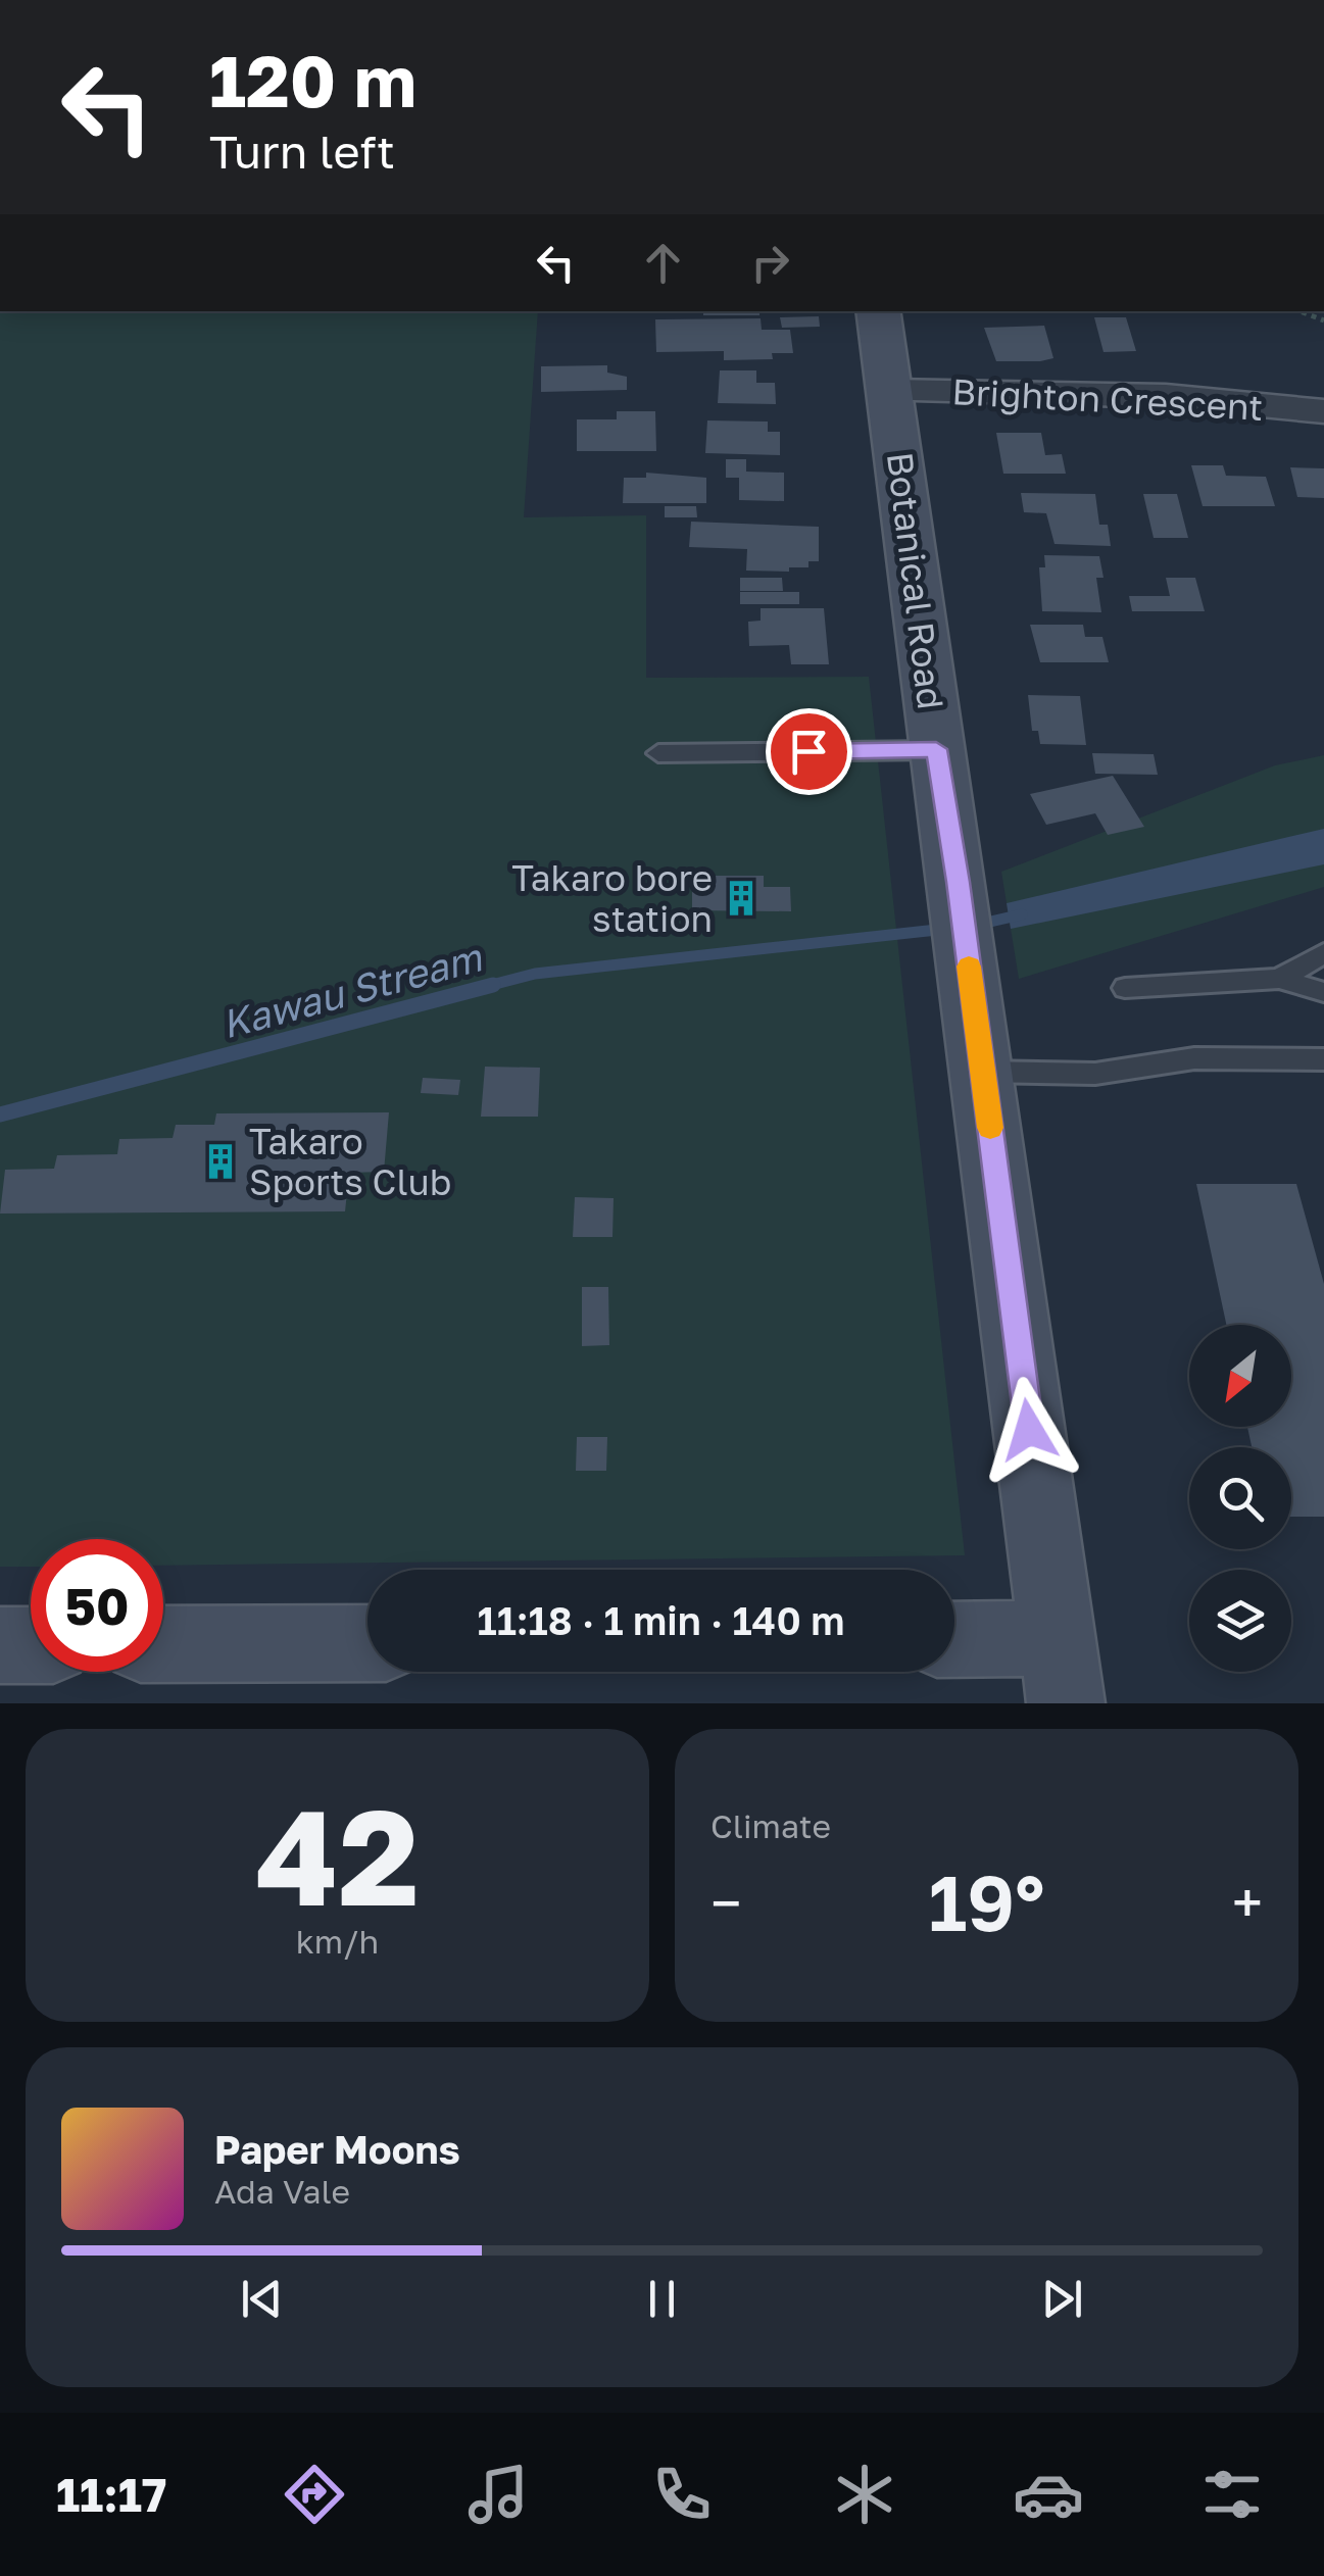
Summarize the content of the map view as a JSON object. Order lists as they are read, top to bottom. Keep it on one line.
{"streets":{"main road":["Botanical Road"],"street":["Brighton Crescent"]},"crossings":[["Brighton Crescent","Botanical Road"]],"water":["Kawau Stream"],"places":{"building":["Takaro bore station","Takaro Sports Club"]},"north":"bottom left","page":{"turn":["120 m","Turn left"],"limit":"50","trip":"11:18 · 1 min · 140 m","tile":[["42","km/h"],"Climate"],"heat":["−","19°","+"],"song":["Paper Moons","Ada Vale"],"tabs":"11:17"}}
